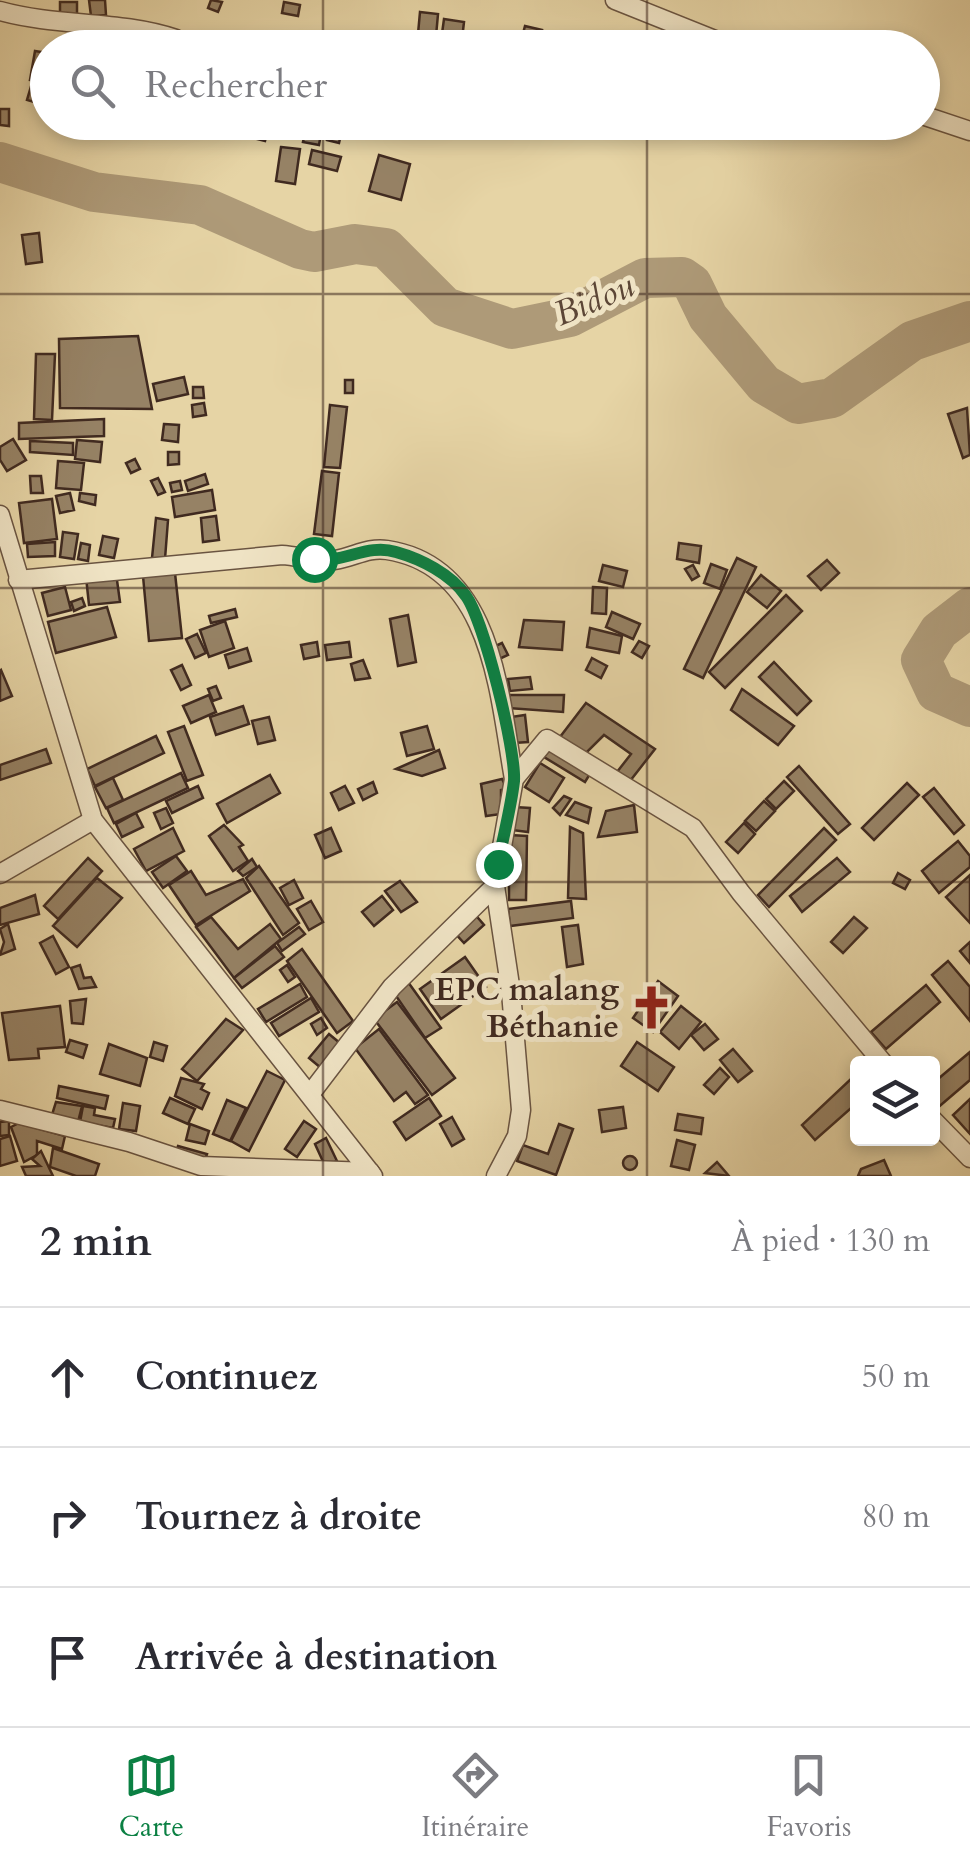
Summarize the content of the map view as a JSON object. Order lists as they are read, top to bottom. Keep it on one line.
{"water":["Bidou"],"places":{"church":["EPC malang Béthanie"]},"page":{"search":"Rechercher","heading":["2 min","À pied · 130 m"],"list":[["Continuez","50 m"],["Tournez à droite","80 m"],"Arrivée à destination"],"nav":["Carte","Itinéraire","Favoris"]}}
